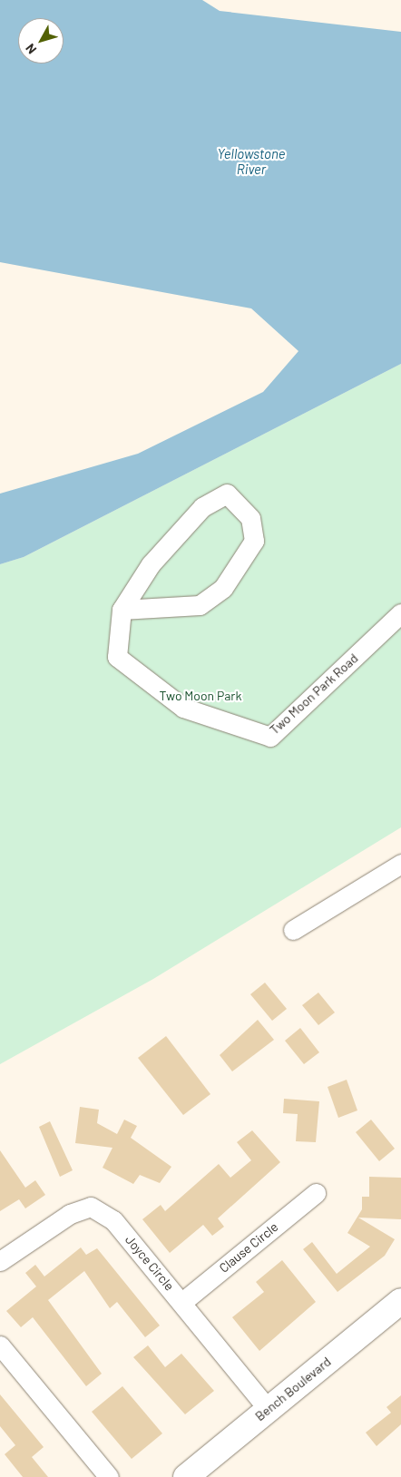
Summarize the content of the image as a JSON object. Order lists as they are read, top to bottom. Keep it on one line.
{"streets":{"main road":["Bench Boulevard"],"street":["Two Moon Park Road","Clause Circle","Joyce Circle"]},"crossings":[["Clause Circle","Joyce Circle"],["Joyce Circle","Bench Boulevard"]],"water":["Yellowstone River"],"parks":["Two Moon Park"],"north":"bottom left"}
